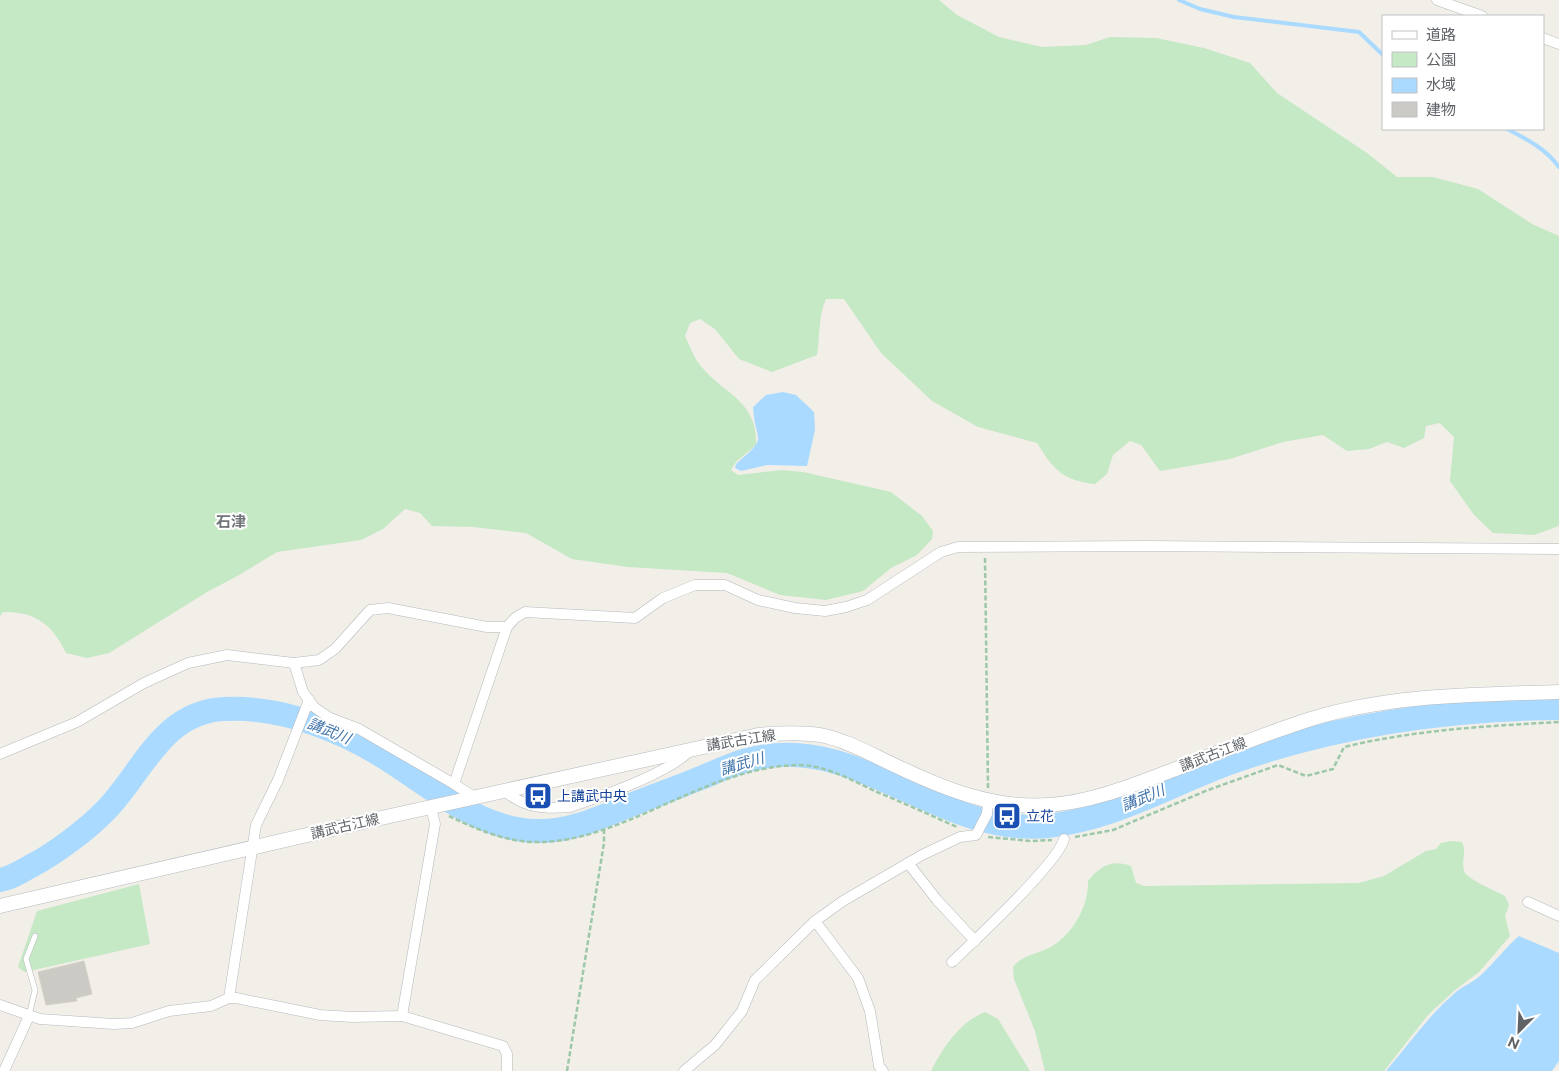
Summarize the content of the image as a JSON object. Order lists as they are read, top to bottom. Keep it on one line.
{"streets":{"main road":["講武古江線"]},"districts":["石津"],"water":["講武川"],"places":{"bus stop":["上講武中央","立花"]},"legend":["道路","公園","水域","建物"],"north":"bottom left"}
